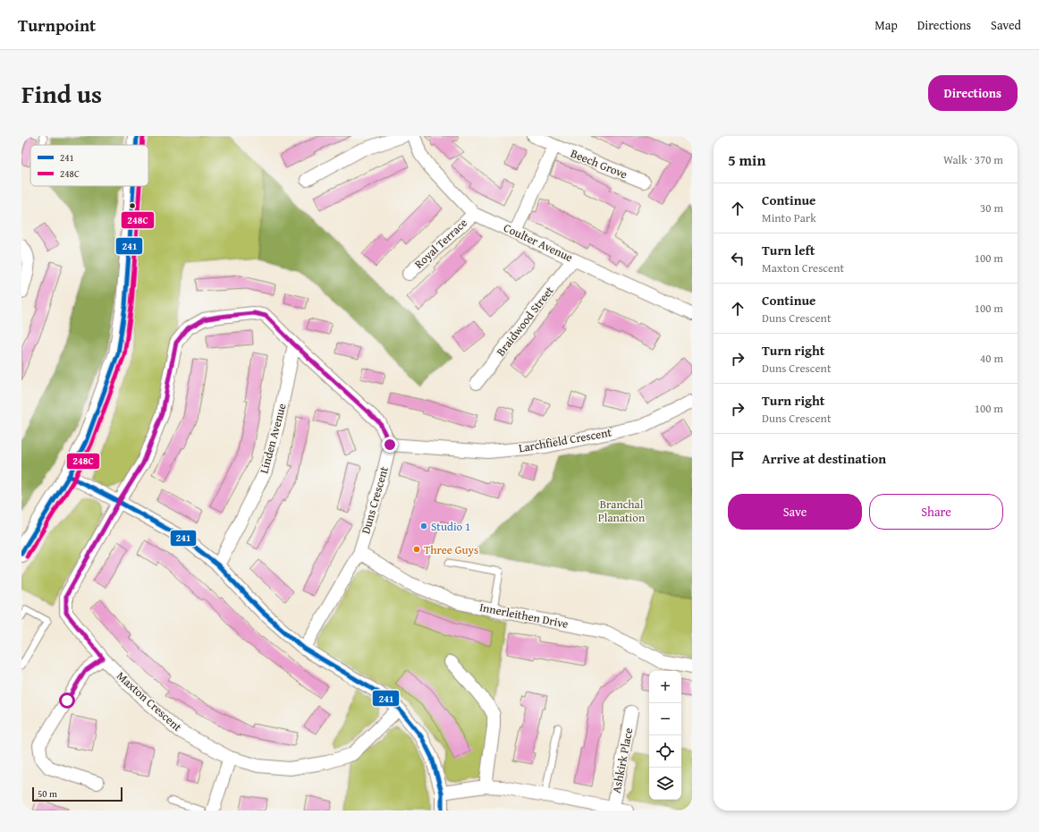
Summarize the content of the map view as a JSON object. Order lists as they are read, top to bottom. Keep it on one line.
{"streets":{"street":["Beech Grove","Coulter Avenue","Royal Terrace","Braidwood Street","Linden Avenue","Larchfield Crescent","Duns Crescent","Innerleithen Drive","Maxton Crescent","Ashkirk Place"]},"crossings":[["Coulter Avenue","Royal Terrace"],["Coulter Avenue","Braidwood Street"],["Larchfield Crescent","Duns Crescent"],["Duns Crescent","Innerleithen Drive"]],"parks":["Branchal Planation"],"places":["Studio 1","Three Guys"],"lines":["transit line 241","transit line 248C"],"legend":["241","248C"],"scale_bar":"50 m","page":{"header":"Turnpoint","nav":["Map","Directions","Saved"],"title":"Find us","buttons":["Directions",["Save","Share"]],"heading":["5 min","Walk · 370 m"],"list":[["Continue","Minto Park","30 m"],["Turn left","Maxton Crescent","100 m"],["Continue","Duns Crescent","100 m"],["Turn right","Duns Crescent","40 m"],["Turn right","Duns Crescent","100 m"],"Arrive at destination"],"map_buttons":["+","−"],"scale":"50 m"}}
